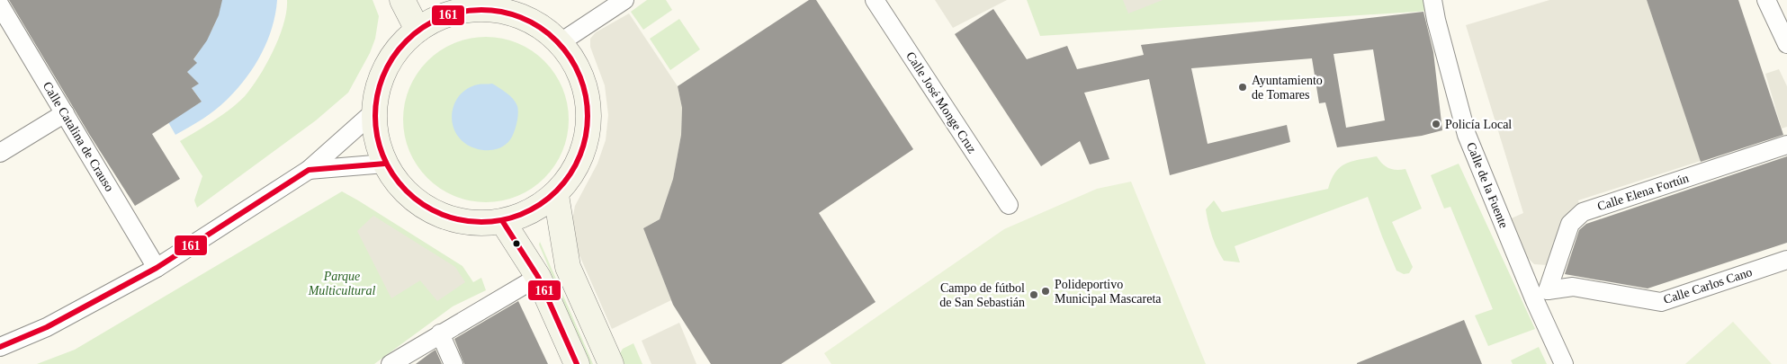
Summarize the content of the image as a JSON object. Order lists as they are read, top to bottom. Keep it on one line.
{"streets":{"street":["Calle José Monge Cruz","Calle Catalina de Crauso","Calle de la Fuente","Calle Elena Fortún","Calle Carlos Cano"]},"crossings":[["Calle de la Fuente","Calle Elena Fortún"],["Calle de la Fuente","Calle Carlos Cano"],["Calle Elena Fortún","Calle Carlos Cano"]],"parks":["Parque Multicultural"],"places":["Ayuntamiento de Tomares","Policía Local","Polideportivo Municipal Mascareta","Campo de fútbol de San Sebastián"],"lines":["transit line 161"]}
